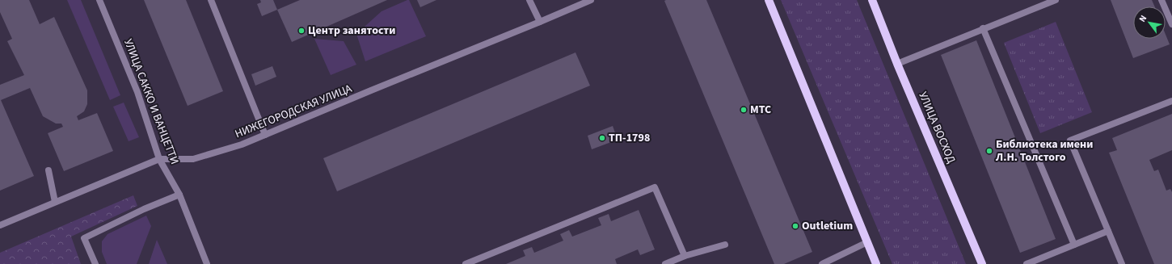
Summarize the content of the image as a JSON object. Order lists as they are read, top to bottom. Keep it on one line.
{"streets":{"main road":["УЛИЦА ВОСХОД"],"street":["УЛИЦА САККО И ВАНЦЕТТИ","НИЖЕГОРОДСКАЯ УЛИЦА"]},"crossings":[["УЛИЦА САККО И ВАНЦЕТТИ","НИЖЕГОРОДСКАЯ УЛИЦА"]],"places":["Центр занятости","МТС","ТП-1798","Библиотека имени Л.Н. Толстого","Outletium"],"north":"top left"}
